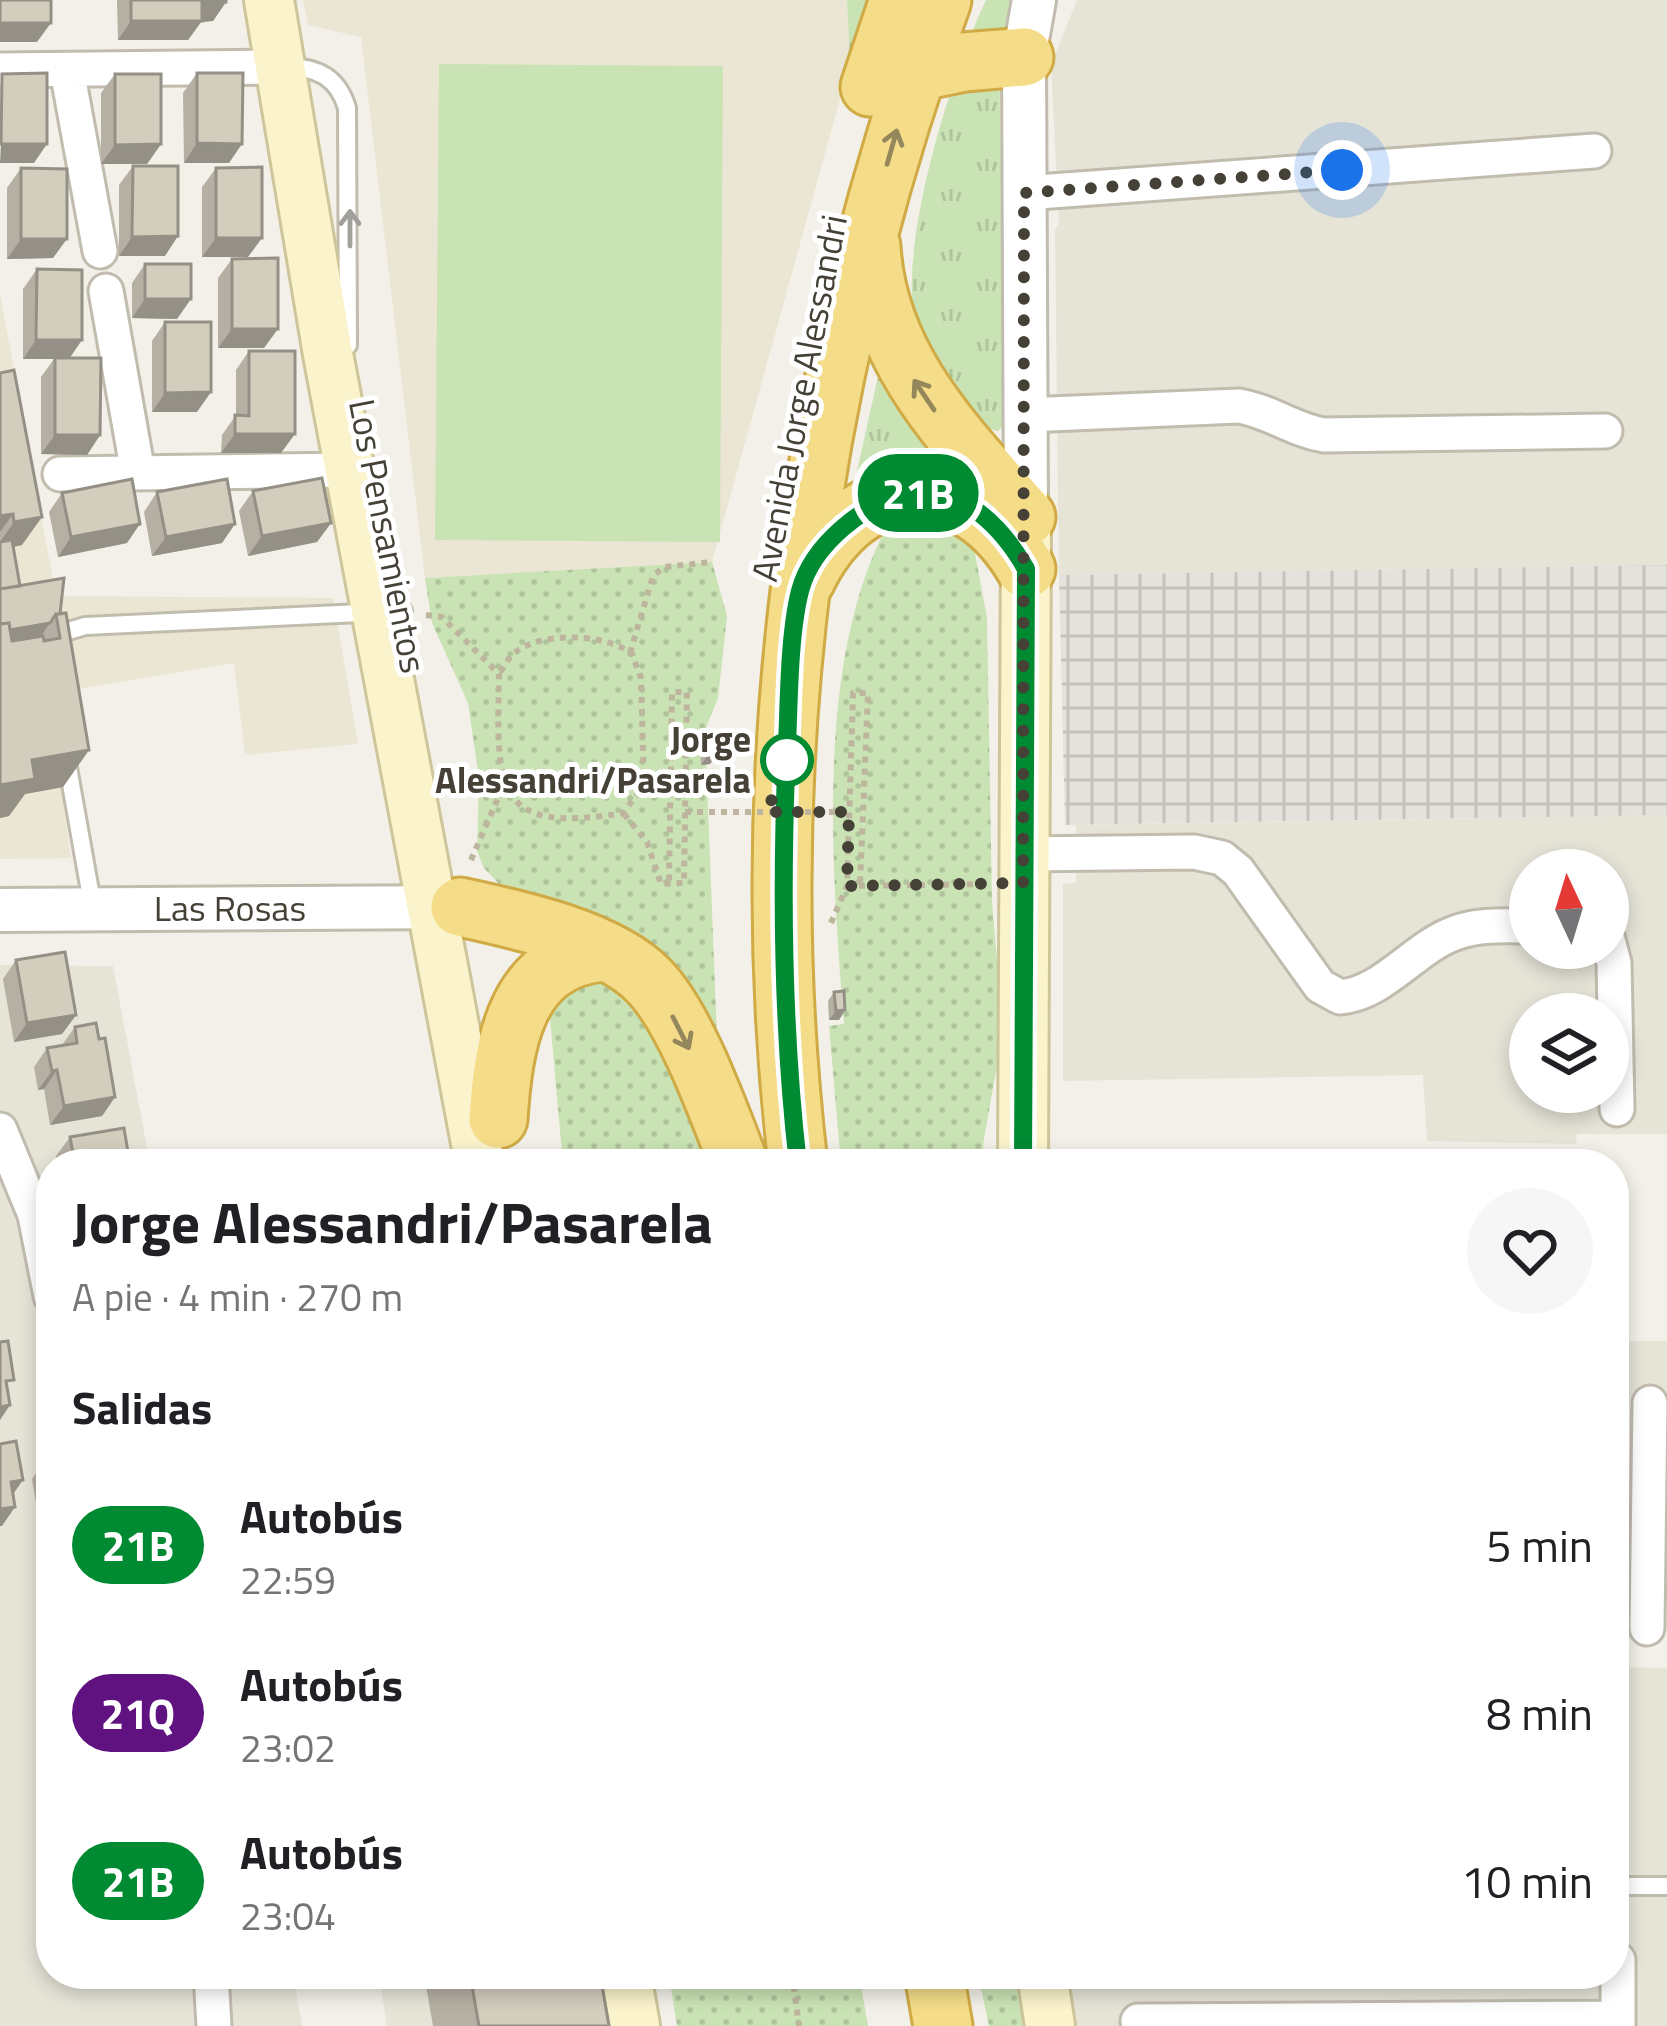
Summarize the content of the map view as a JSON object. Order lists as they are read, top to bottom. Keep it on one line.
{"streets":{"highway":["Avenida Jorge Alessandri"],"main road":["Los Pensamientos"],"street":["Las Rosas"]},"crossings":[["Los Pensamientos","Las Rosas"]],"places":["Jorge Alessandri/Pasarela"],"lines":["bus line 21B"],"north":"top","page":{"on_map":"21B","heading":[["Jorge Alessandri/Pasarela","A pie · 4 min · 270 m"],"Salidas"],"list":[{"mark":"21B","name":"Autobús","note":"22:59","value":"5 min"},{"mark":"21Q","name":"Autobús","note":"23:02","value":"8 min"},{"mark":"21B","name":"Autobús","note":"23:04","value":"10 min"}]}}
